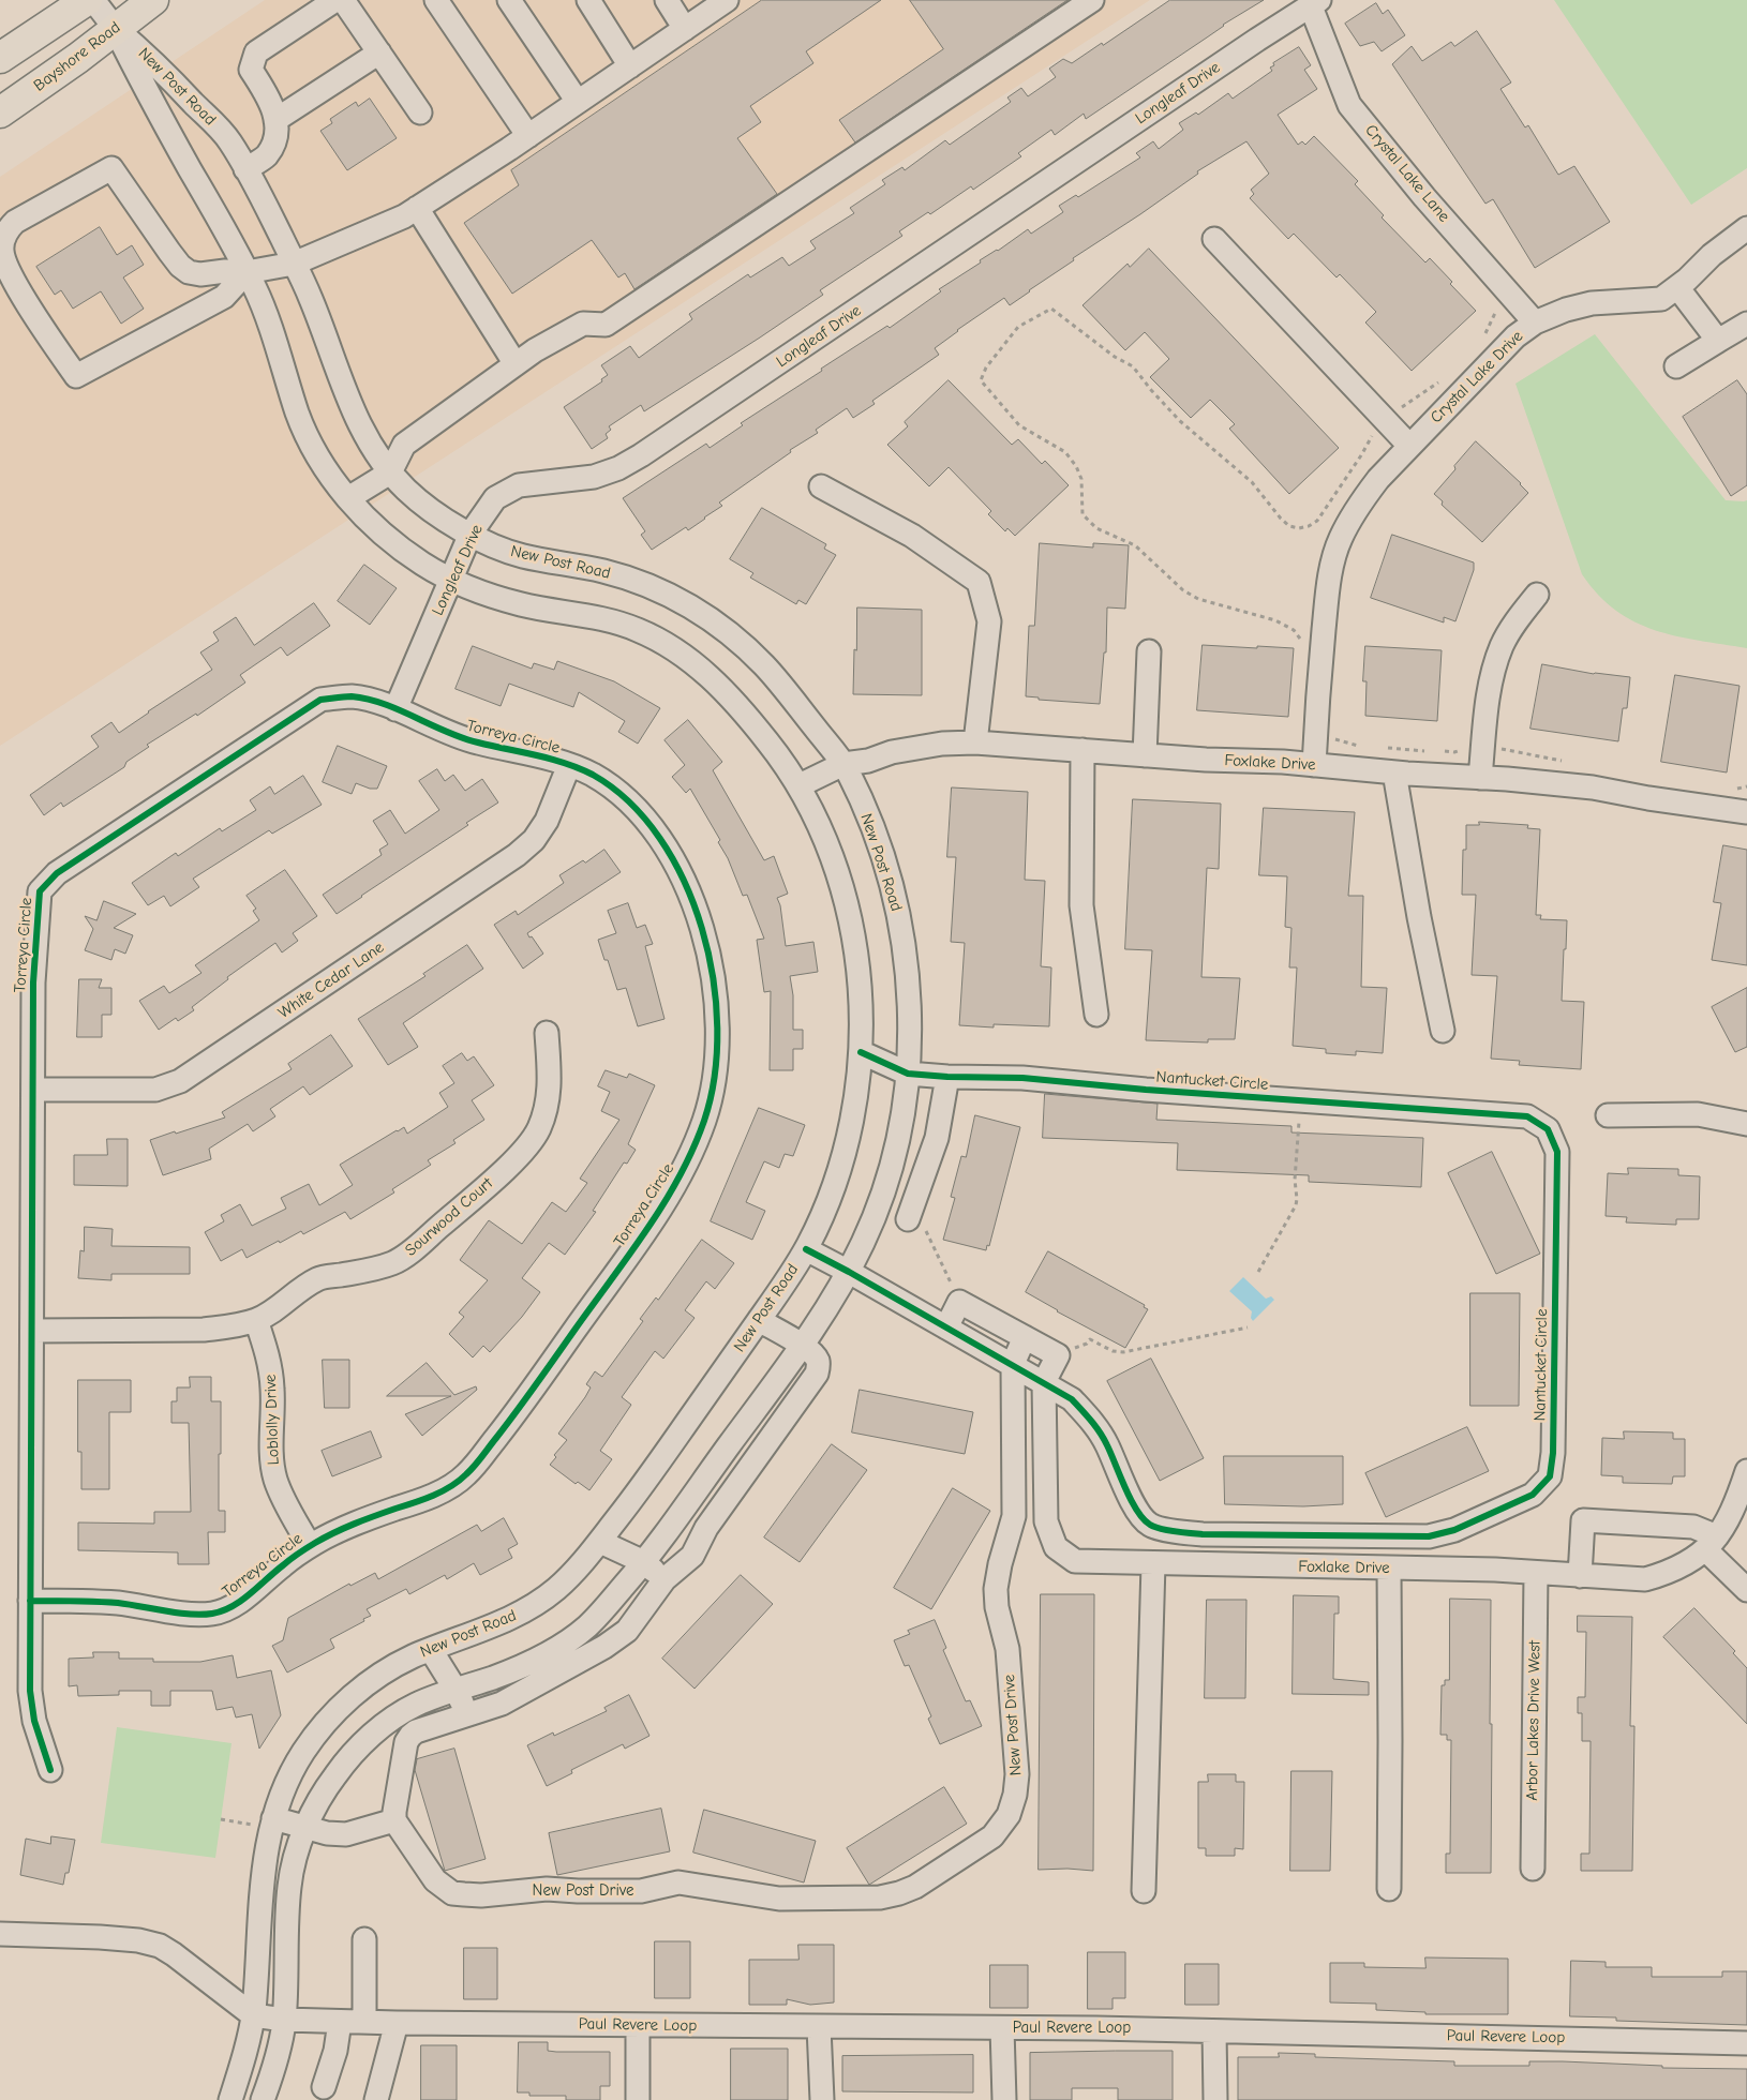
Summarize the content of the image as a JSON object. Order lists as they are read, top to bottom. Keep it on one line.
{"streets":{"main road":["Bayshore Road"],"street":["New Post Road","Longleaf Drive","Crystal Lake Lane","Crystal Lake Drive","Torreya Circle","Foxlake Drive","White Cedar Lane","Nantucket Circle","Sourwood Court","Loblolly Drive","Arbor Lakes Drive West","New Post Drive","Paul Revere Loop"]},"crossings":[["Bayshore Road","New Post Road"],["New Post Road","Longleaf Drive"],["New Post Road","Foxlake Drive"],["New Post Road","Nantucket Circle"],["New Post Road","Paul Revere Loop"],["Longleaf Drive","Crystal Lake Lane"],["Longleaf Drive","Torreya Circle"],["Crystal Lake Lane","Crystal Lake Drive"],["Crystal Lake Drive","Foxlake Drive"],["Torreya Circle","White Cedar Lane"],["Torreya Circle","Sourwood Court"],["Torreya Circle","Loblolly Drive"],["Foxlake Drive","Nantucket Circle"],["Foxlake Drive","Arbor Lakes Drive West"],["Nantucket Circle","New Post Drive"],["Sourwood Court","Loblolly Drive"]]}
